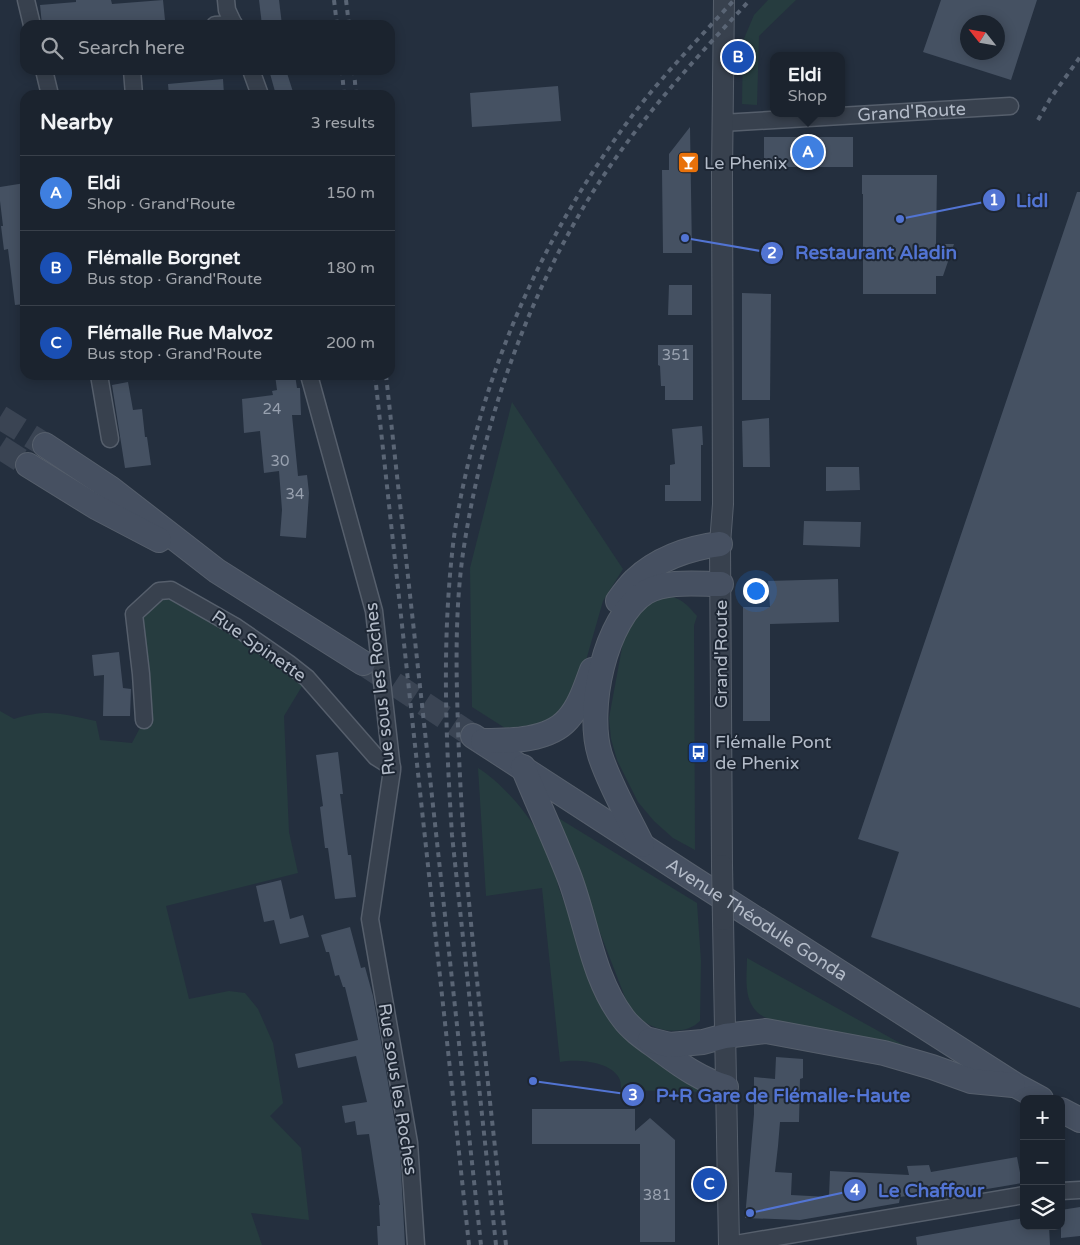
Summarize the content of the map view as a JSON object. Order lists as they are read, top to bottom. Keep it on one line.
{"streets":{"main road":["Avenue Théodule Gonda"],"street":["Grand'Route","Rue Spinette","Rue sous les Roches"]},"crossings":[["Grand'Route","Avenue Théodule Gonda"],["Rue Spinette","Rue sous les Roches"]],"places":{"bar":["Le Phenix"],"other":["Lidl","Restaurant Aladin","P+R Gare de Flémalle-Haute","Le Chaffour"],"bus stop":["Flémalle Pont de Phenix"]},"house_numbers":["351","24","30","34","381"],"north":"top left","page":{"search":"Search here","pins":["B","A","C"],"popup":["Eldi","Shop"],"heading":["Nearby","3 results"],"list":[{"mark":"A","name":"Eldi","note":"Shop · Grand'Route","value":"150 m"},{"mark":"B","name":"Flémalle Borgnet","note":"Bus stop · Grand'Route","value":"180 m"},{"mark":"C","name":"Flémalle Rue Malvoz","note":"Bus stop · Grand'Route","value":"200 m"}],"map_buttons":["+","−"]}}
